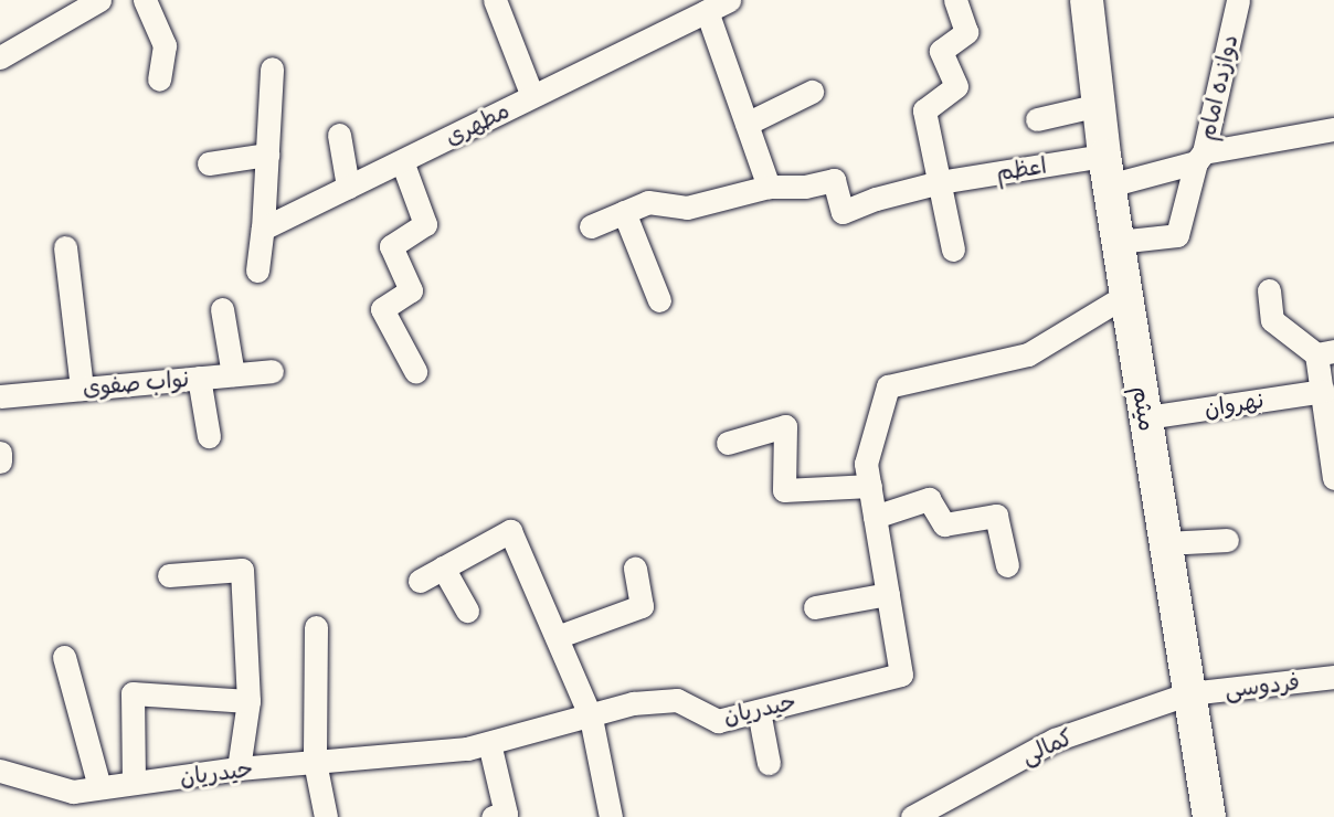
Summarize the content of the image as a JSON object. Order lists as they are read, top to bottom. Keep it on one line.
{"streets":{"main road":["میثم"],"street":["دوازده امام","مطهری","اعظم","نواب صفوی","نهروان","فردوسی","حیدریان","کمالی"]},"crossings":[["دوازده امام","اعظم"],["دوازده امام","میثم"],["اعظم","میثم"],["نهروان","میثم"],["میثم","فردوسی"],["میثم","حیدریان"],["میثم","کمالی"],["فردوسی","کمالی"]]}
